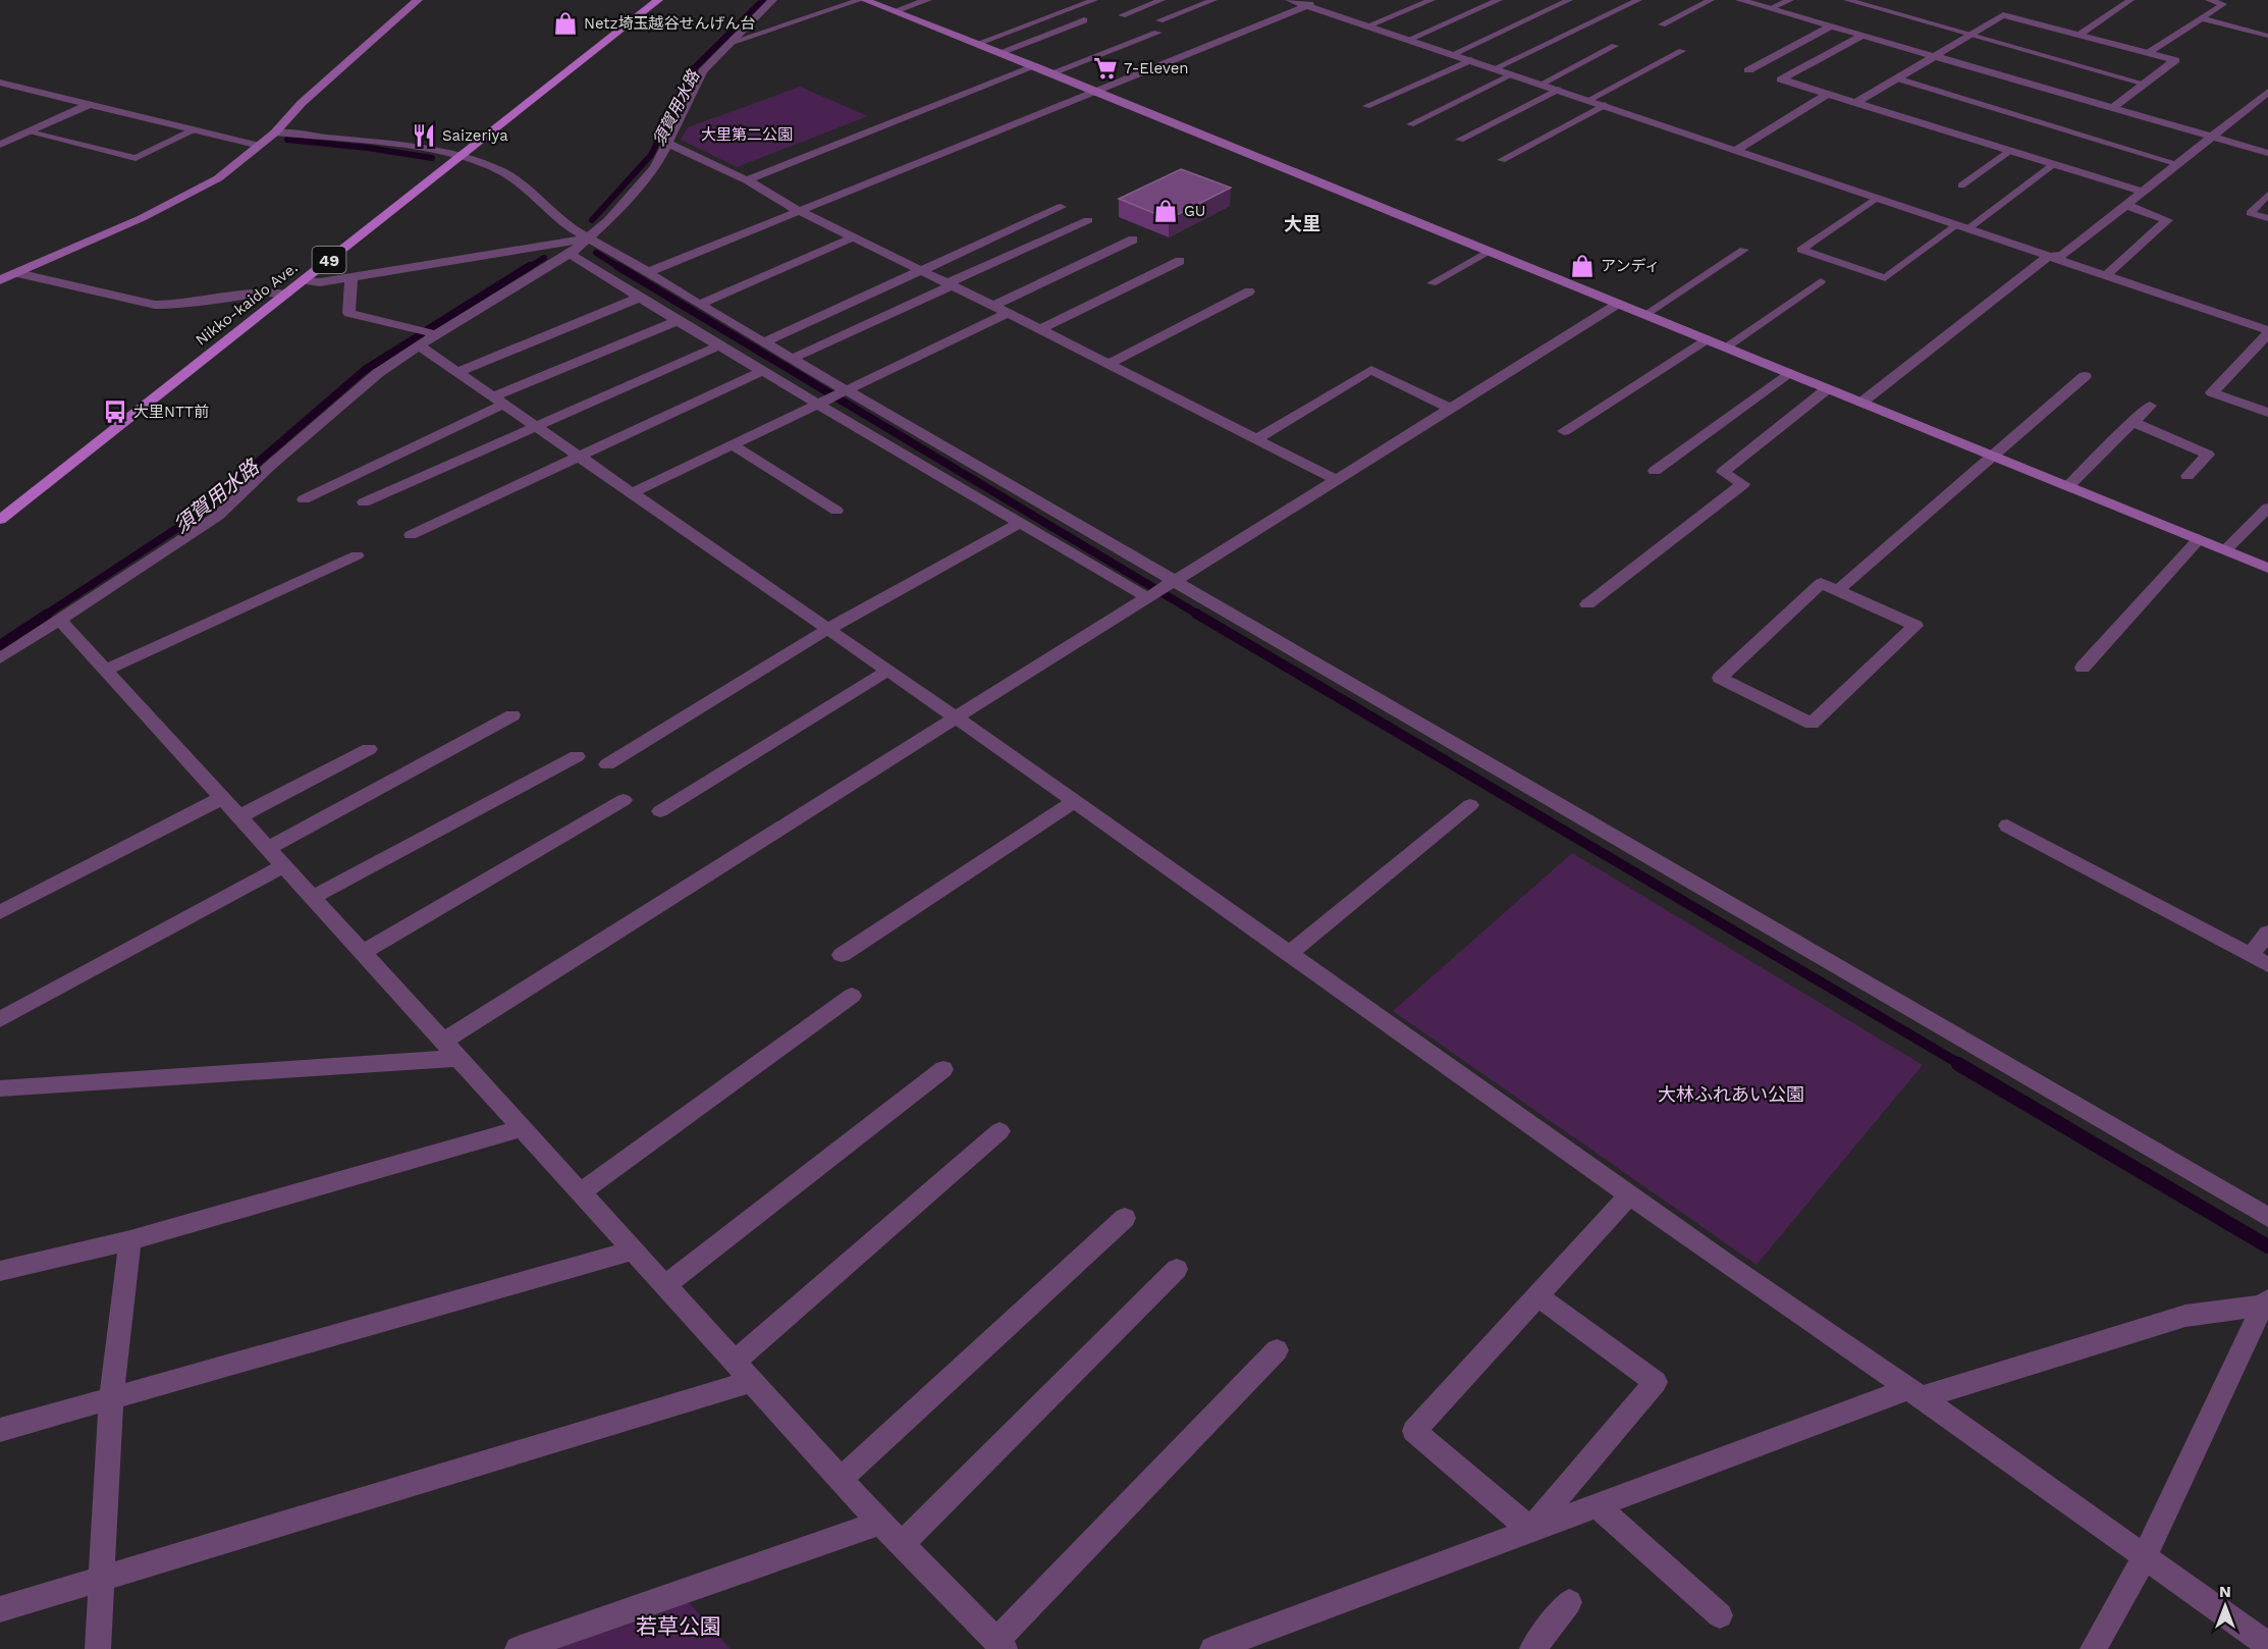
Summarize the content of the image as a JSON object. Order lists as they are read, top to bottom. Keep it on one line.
{"streets":{"main road":["49","Nikko-kaido Ave."]},"districts":["大里"],"water":["須賀用水路"],"parks":["大里第二公園","大林ふれあい公園","若草公園"],"places":{"shop":["Netz埼玉越谷せんげん台","GU","アンディ"],"supermarket":["7-Eleven"],"restaurant":["Saizeriya"],"bus stop":["大里NTT前"]},"north":"top"}
